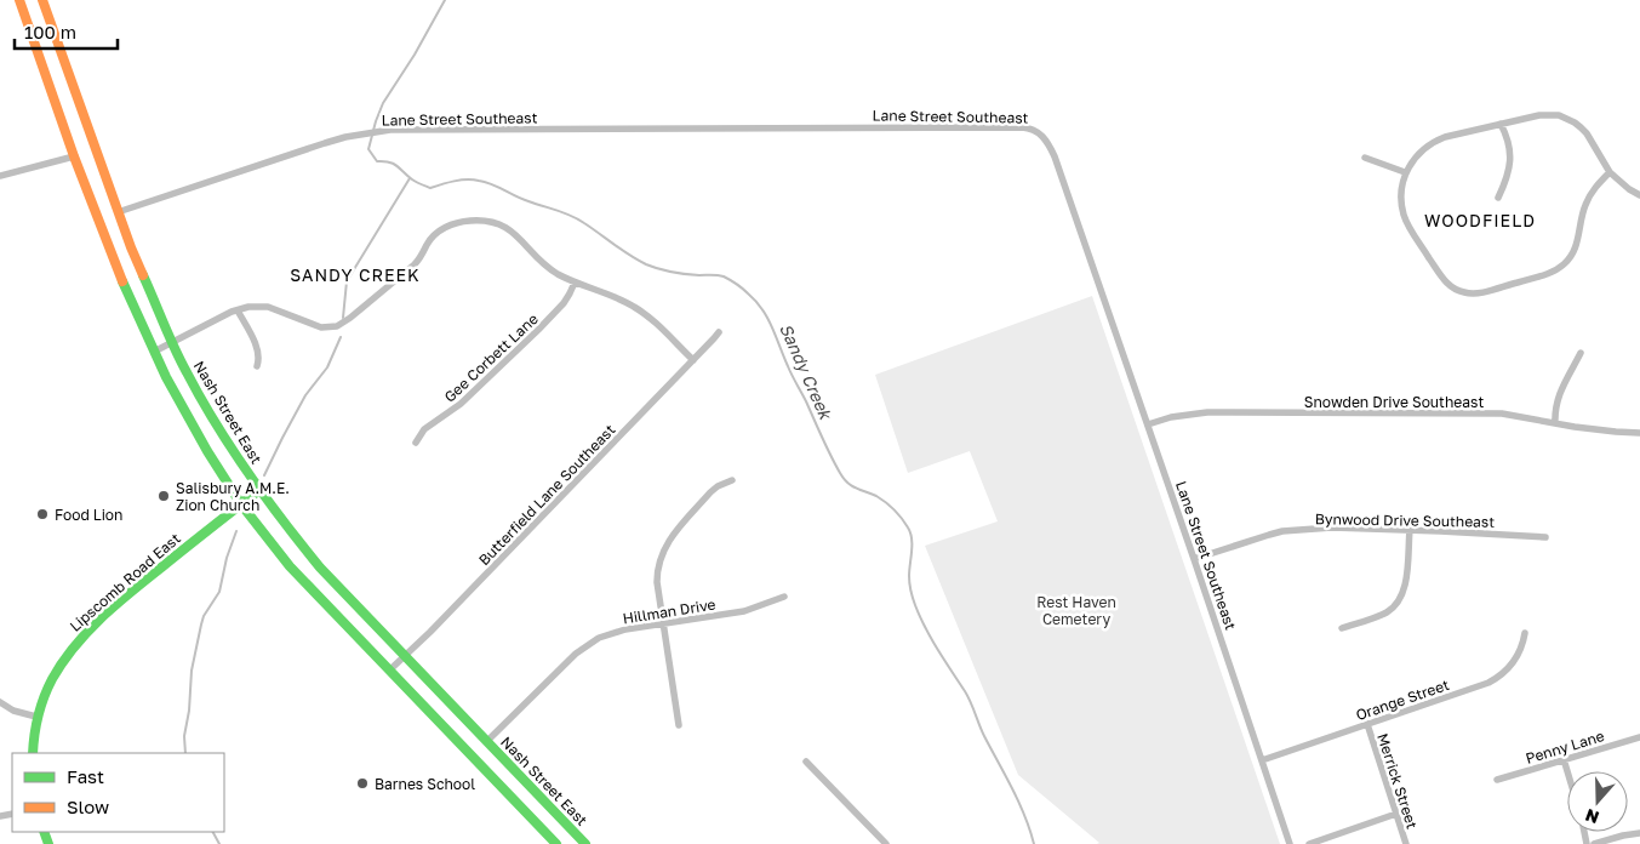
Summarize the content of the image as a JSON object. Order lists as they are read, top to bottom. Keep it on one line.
{"streets":{"main road":["Nash Street East","Lipscomb Road East"],"street":["Lane Street Southeast","Gee Corbett Lane","Snowden Drive Southeast","Butterfield Lane Southeast","Bynwood Drive Southeast","Hillman Drive","Orange Street","Penny Lane","Merrick Street"]},"crossings":[["Lane Street Southeast","Snowden Drive Southeast"],["Lane Street Southeast","Nash Street East"],["Lane Street Southeast","Bynwood Drive Southeast"],["Lane Street Southeast","Orange Street"],["Nash Street East","Butterfield Lane Southeast"],["Nash Street East","Lipscomb Road East"],["Nash Street East","Hillman Drive"],["Orange Street","Merrick Street"]],"districts":["WOODFIELD","SANDY CREEK"],"water":["Sandy Creek"],"parks":["Rest Haven Cemetery"],"places":["Salisbury A.M.E. Zion Church","Food Lion","Barnes School"],"legend":["Fast","Slow"],"scale_bar":"100 m","north":"bottom"}
